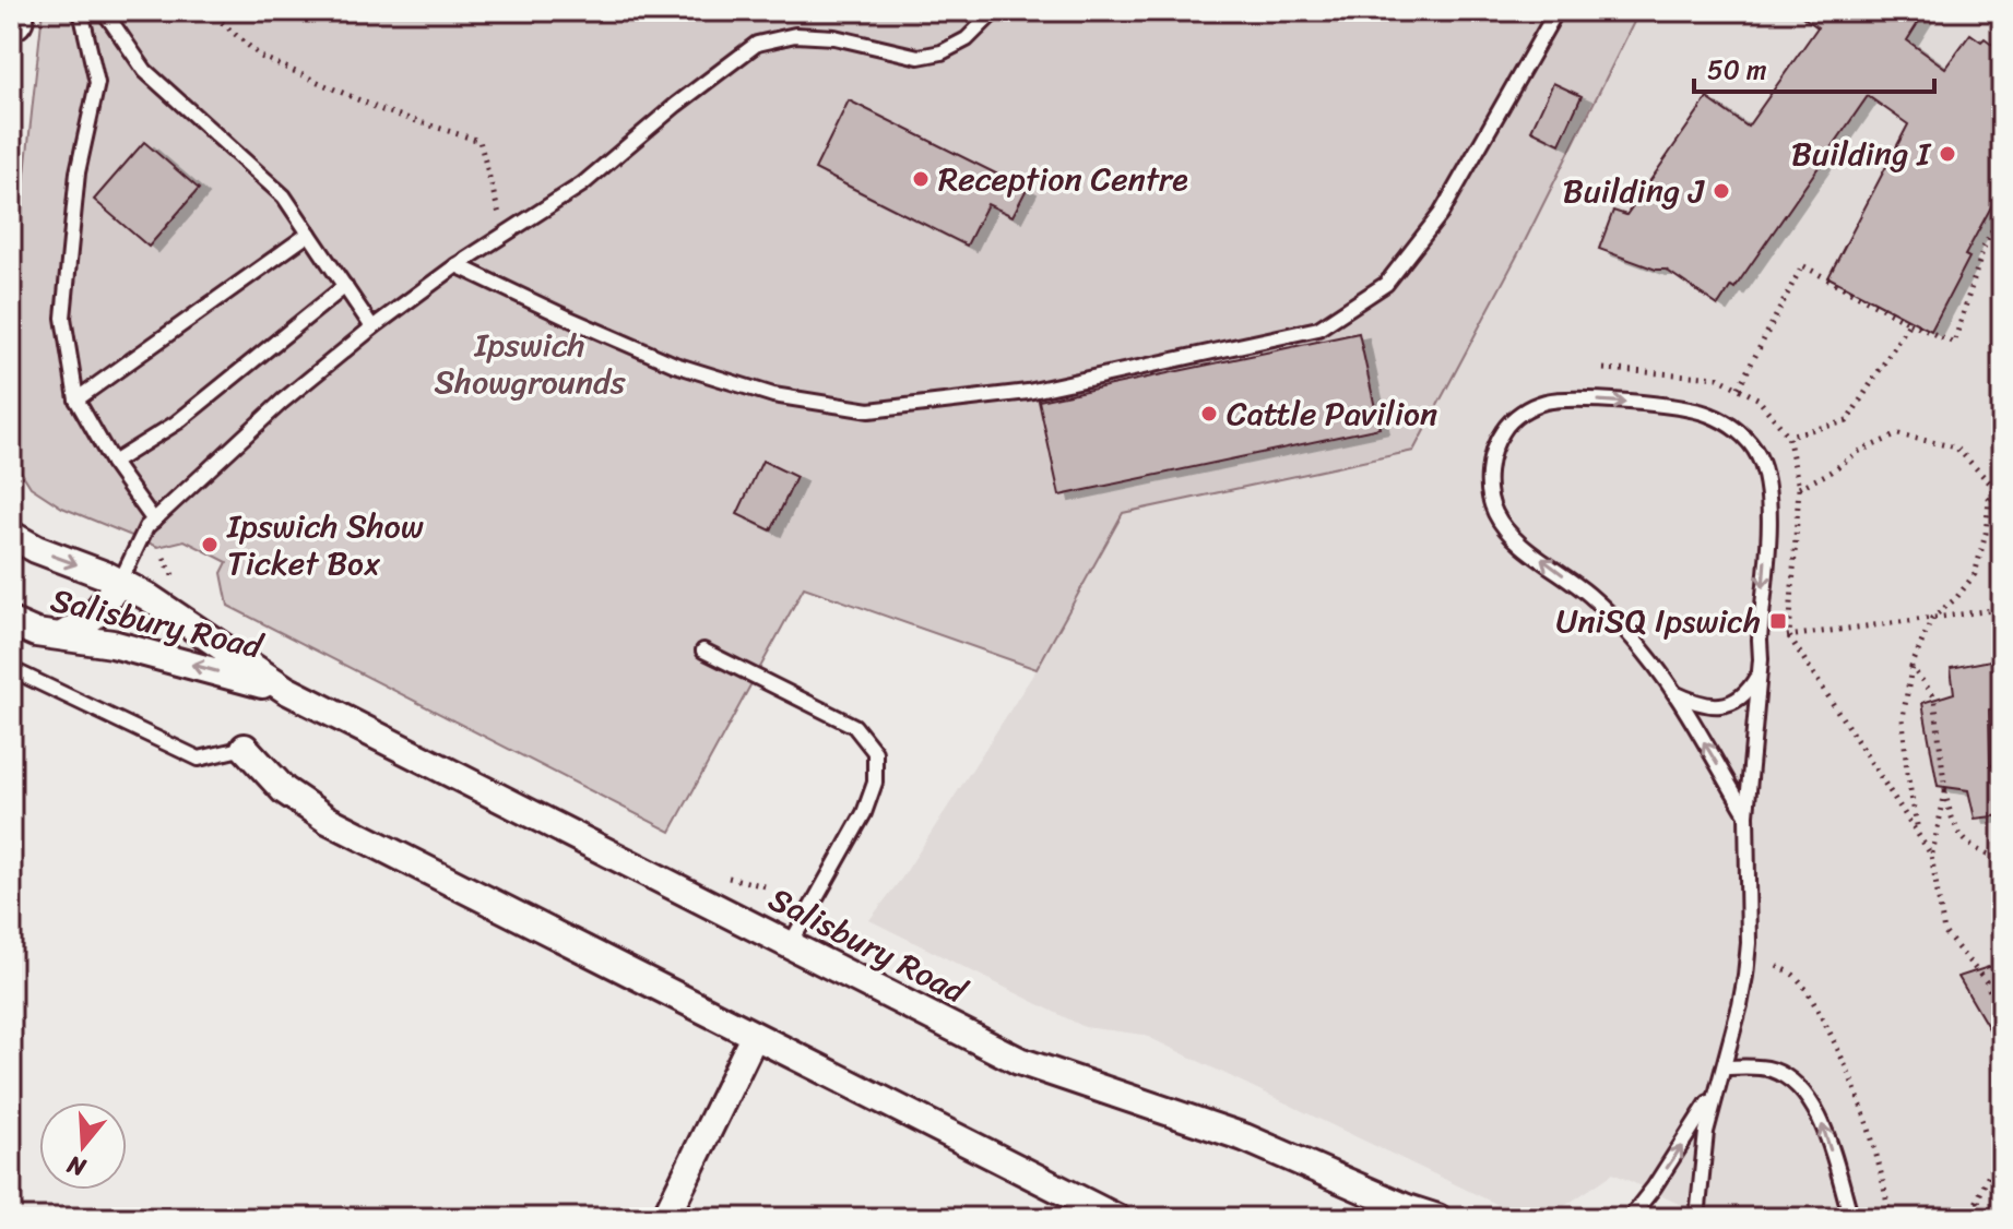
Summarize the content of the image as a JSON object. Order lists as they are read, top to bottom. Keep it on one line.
{"streets":{"street":["Salisbury Road"]},"parks":["Ipswich Showgrounds"],"places":{"other":["Building I","Reception Centre","Building J","Cattle Pavilion","Ipswich Show Ticket Box"],"transit":["UniSQ Ipswich"]},"scale_bar":"50 m","north":"bottom"}
